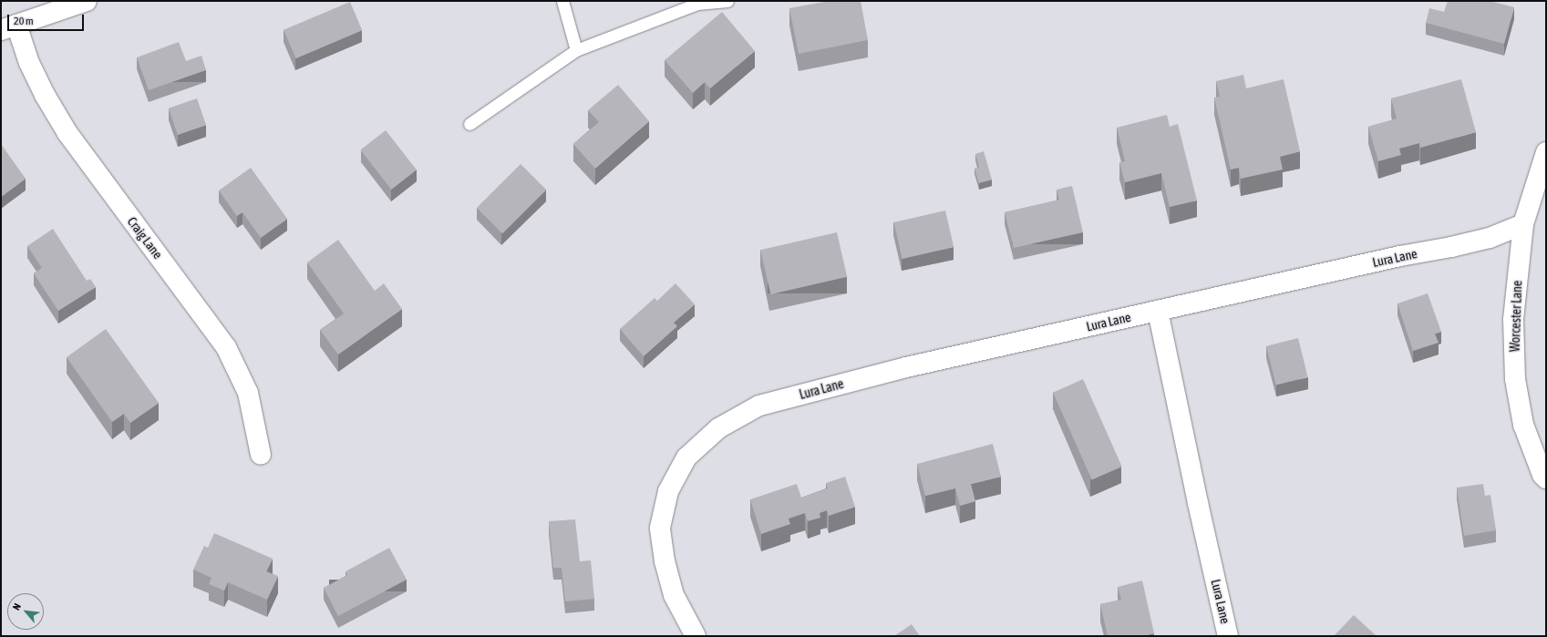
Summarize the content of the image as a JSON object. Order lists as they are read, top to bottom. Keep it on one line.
{"streets":{"street":["Craig Lane","Lura Lane","Worcester Lane"]},"crossings":[["Lura Lane","Worcester Lane"]],"scale_bar":"20 m","north":"top left"}
